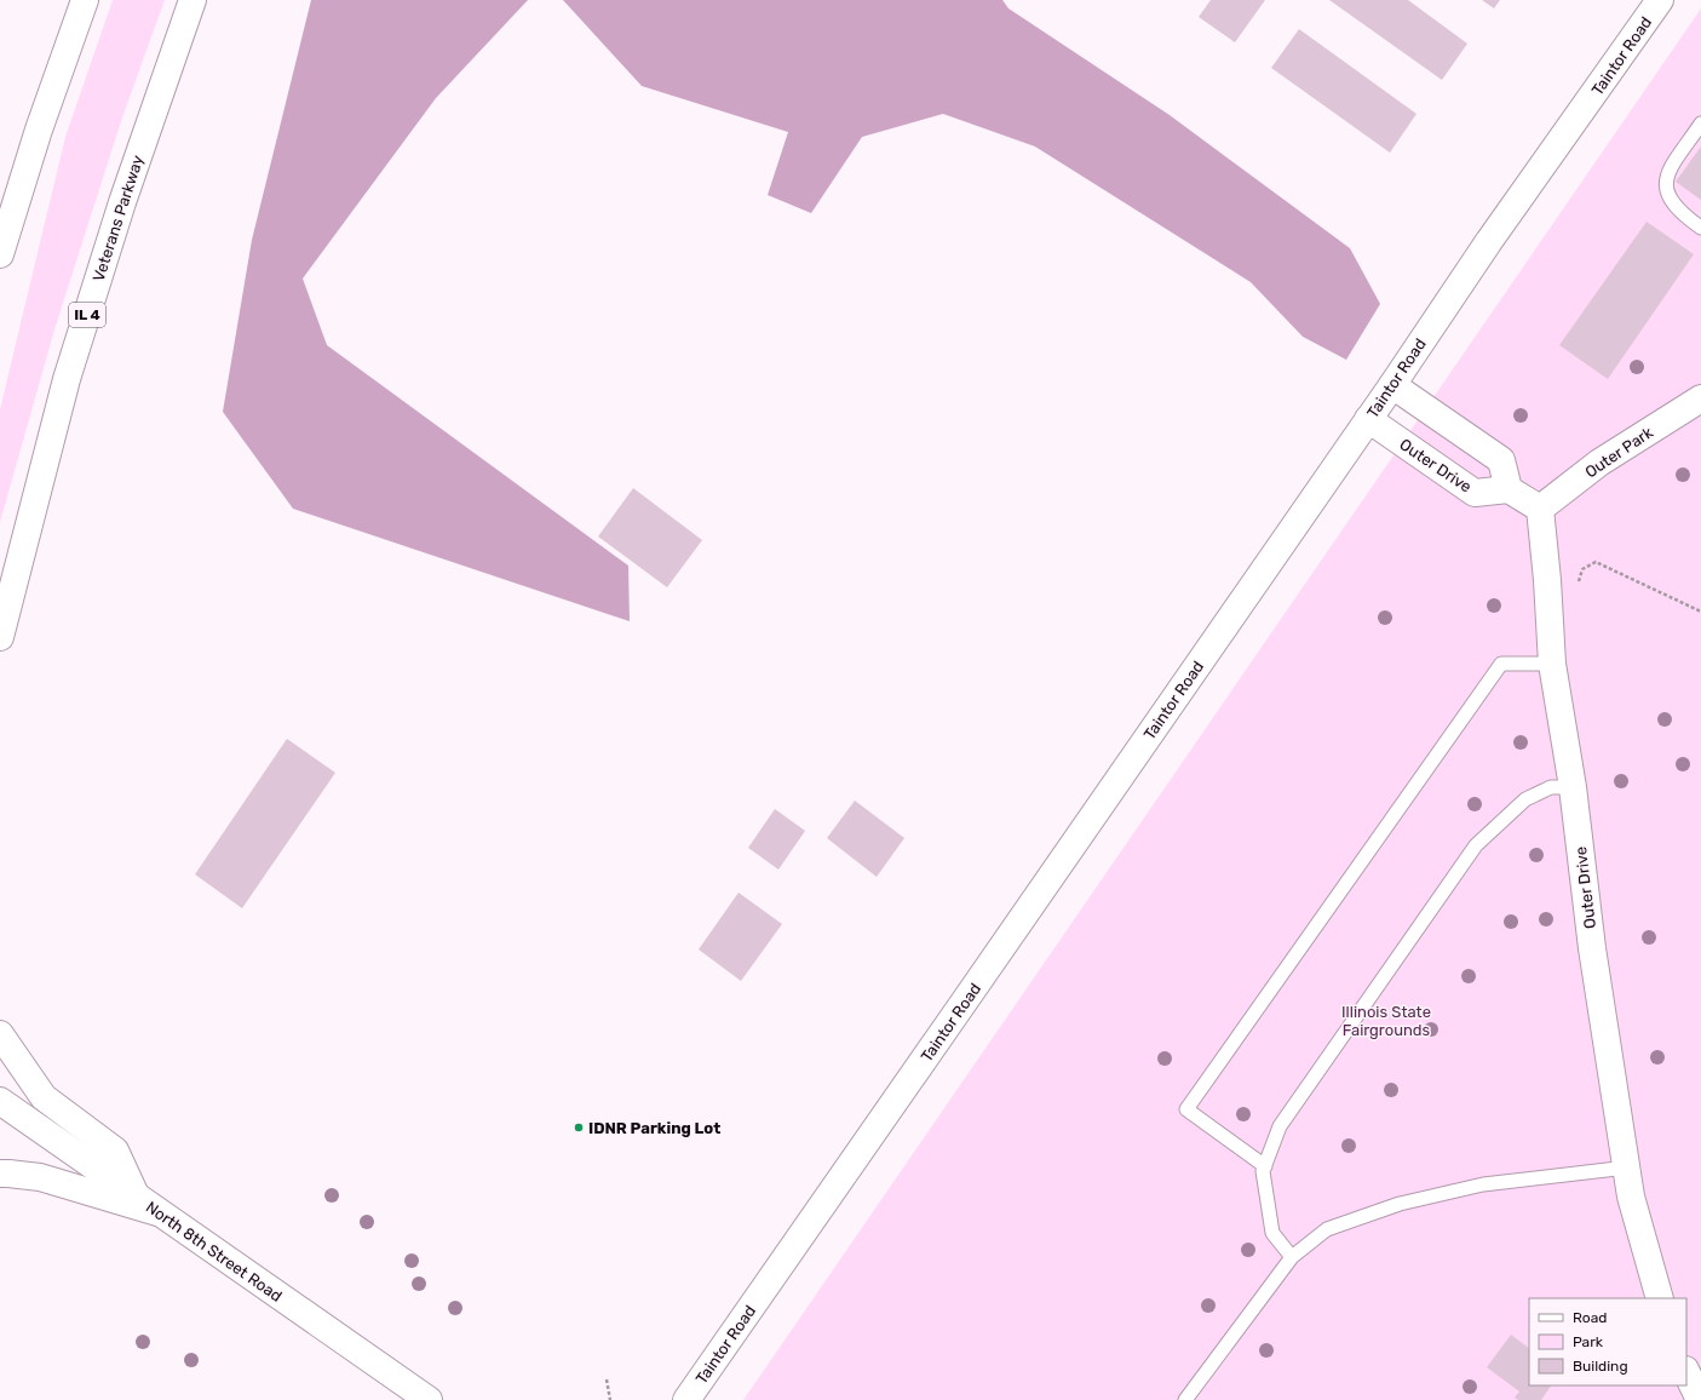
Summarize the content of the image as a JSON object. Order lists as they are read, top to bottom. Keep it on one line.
{"streets":{"main road":["Taintor Road","Veterans Parkway","IL 4","Outer Park","Outer Drive","North 8th Street Road"]},"crossings":[["Taintor Road","Outer Drive"],["Outer Park","Outer Drive"]],"parks":["Illinois State Fairgrounds"],"places":["IDNR Parking Lot"],"legend":["Road","Park","Building"]}
